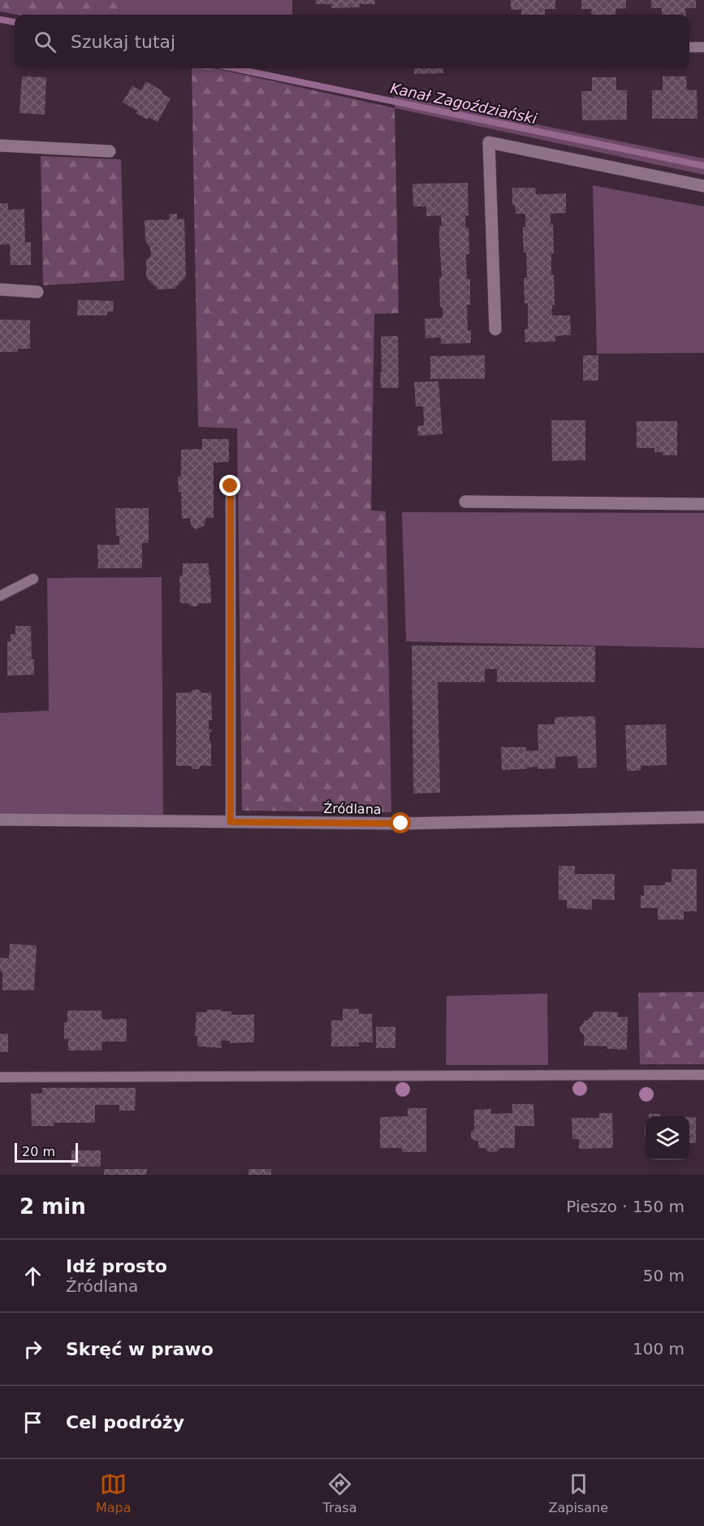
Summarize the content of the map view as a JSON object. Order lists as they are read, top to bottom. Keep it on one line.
{"streets":{"street":["Źródlana"]},"water":["Kanał Zagoździański"],"scale_bar":"20 m","page":{"search":"Szukaj tutaj","scale":"20 m","heading":["2 min","Pieszo · 150 m"],"list":[["Idź prosto","Źródlana","50 m"],["Skręć w prawo","100 m"],"Cel podróży"],"nav":["Mapa","Trasa","Zapisane"]}}
